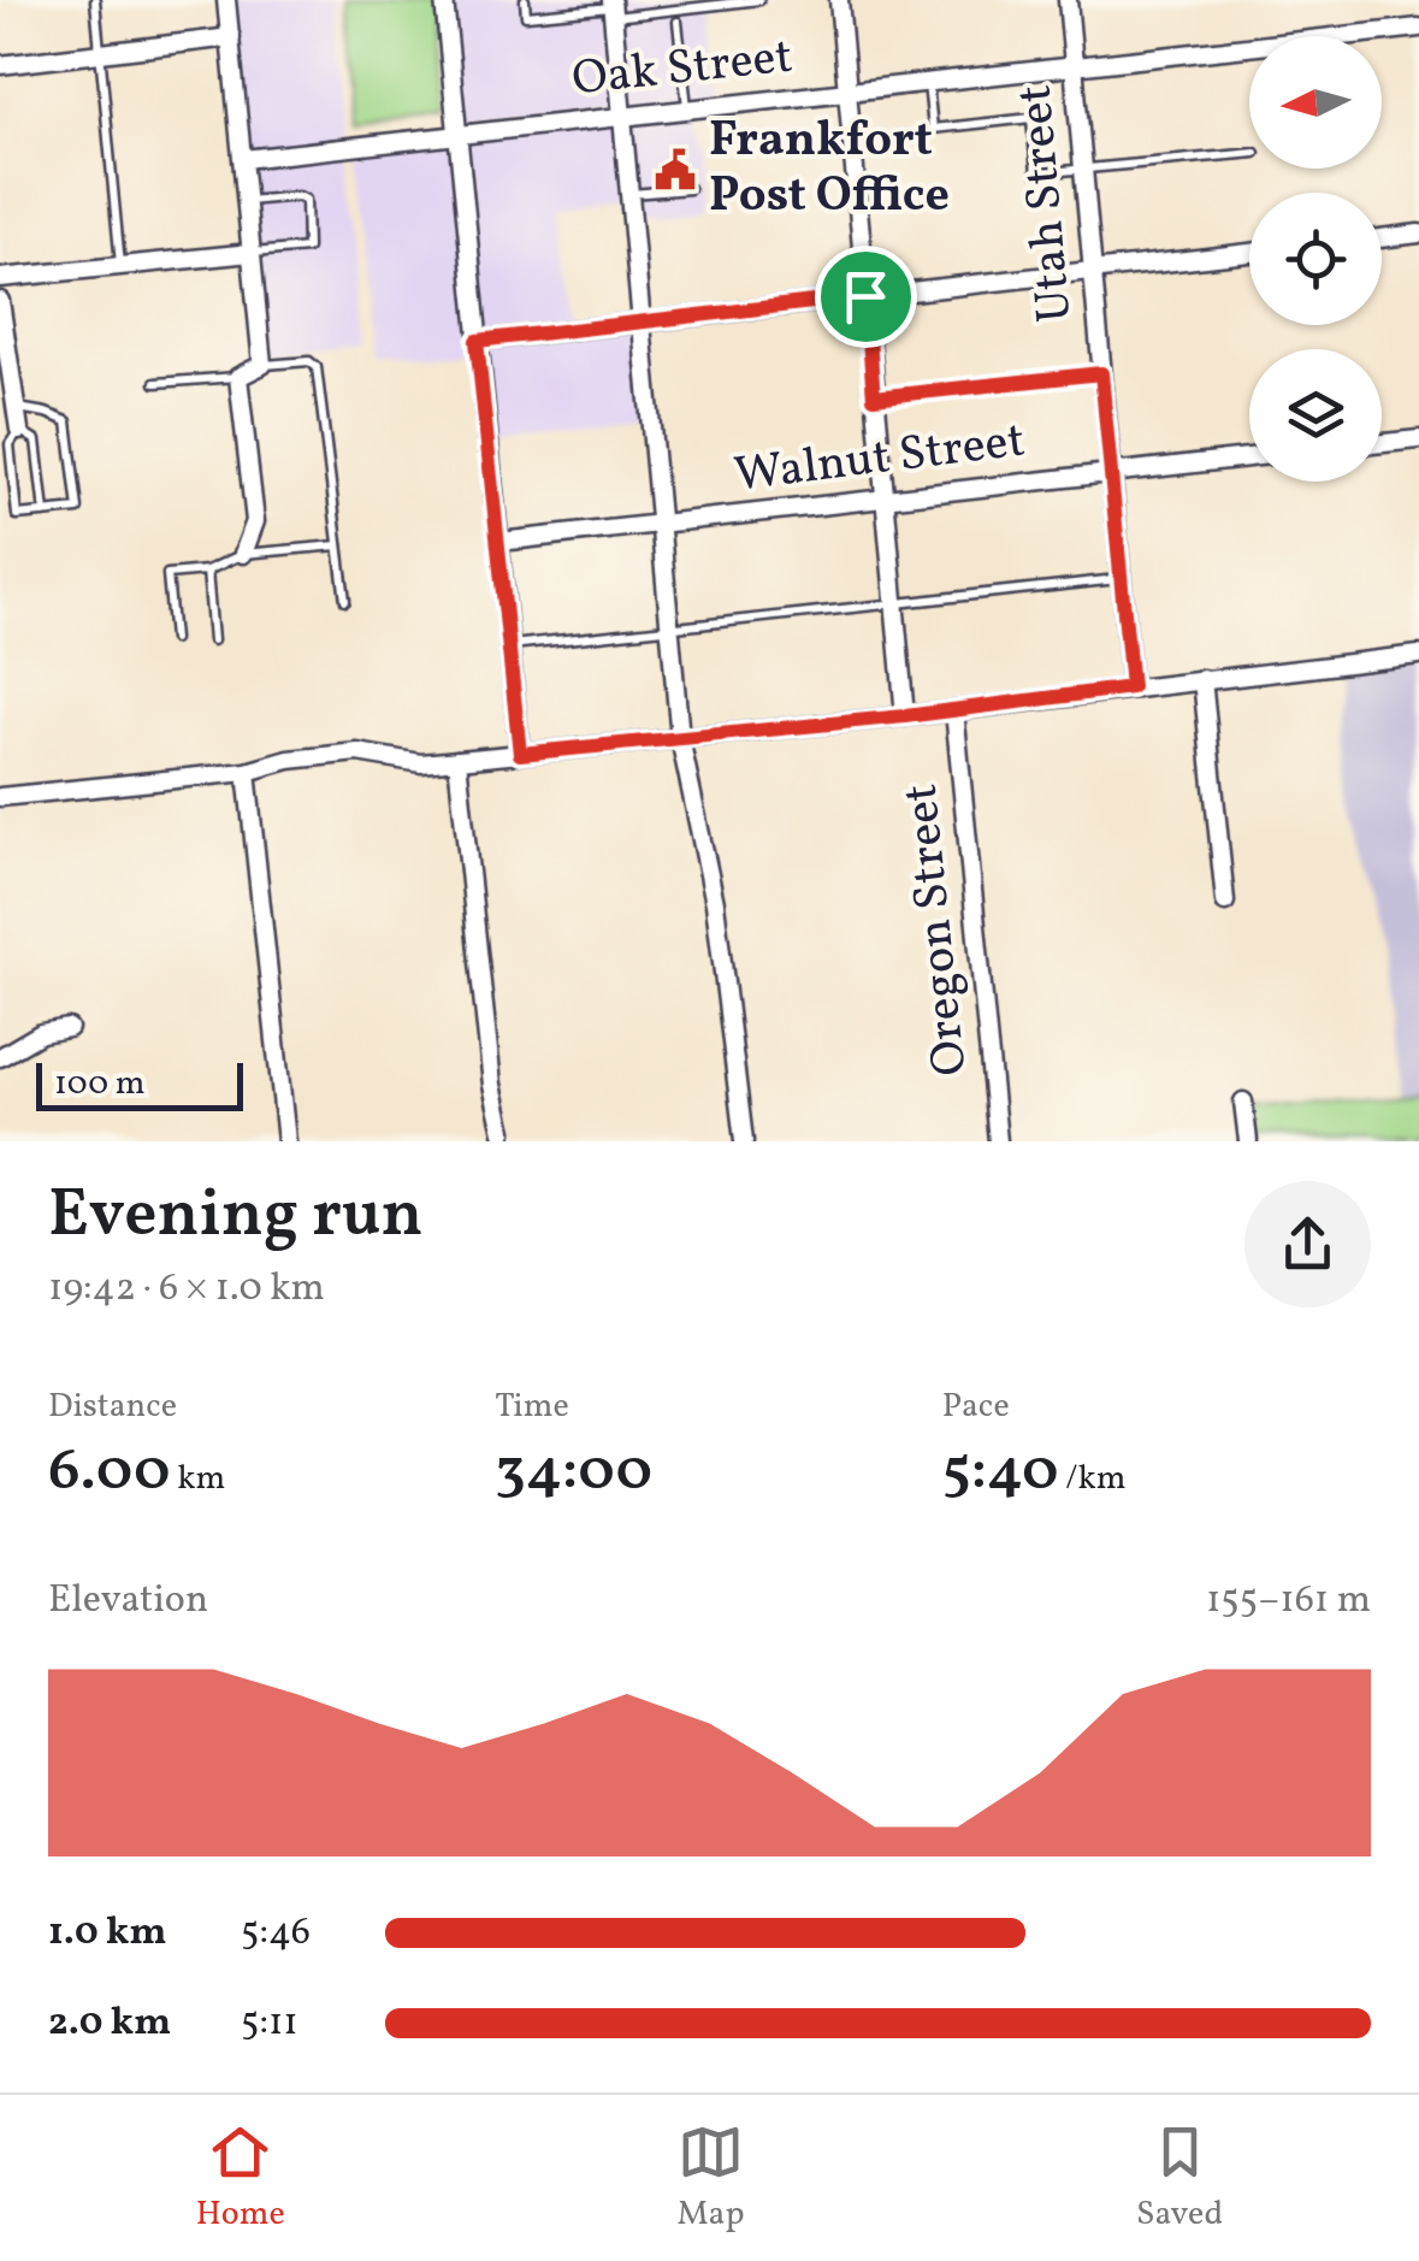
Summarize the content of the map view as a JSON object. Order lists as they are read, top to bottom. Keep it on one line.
{"streets":{"street":["Oak Street","Utah Street","Walnut Street","Oregon Street"]},"crossings":[["Oak Street","Utah Street"],["Oak Street","Oregon Street"],["Utah Street","Walnut Street"],["Walnut Street","Oregon Street"]],"places":{"public building":["Frankfort Post Office"]},"scale_bar":"100 m","north":"left","page":{"scale":"100 m","heading":["Evening run","19:42 · 6 × 1.0 km"],"stats":[["Distance","6.00 km"],["Time","34:00"],["Pace","5:40 /km"]],"chart":["Elevation","155–161 m"],"list":[{"name":"1.0 km","note":"5:46"},{"name":"2.0 km","note":"5:11"}],"tabs":["Home","Map","Saved"]}}
